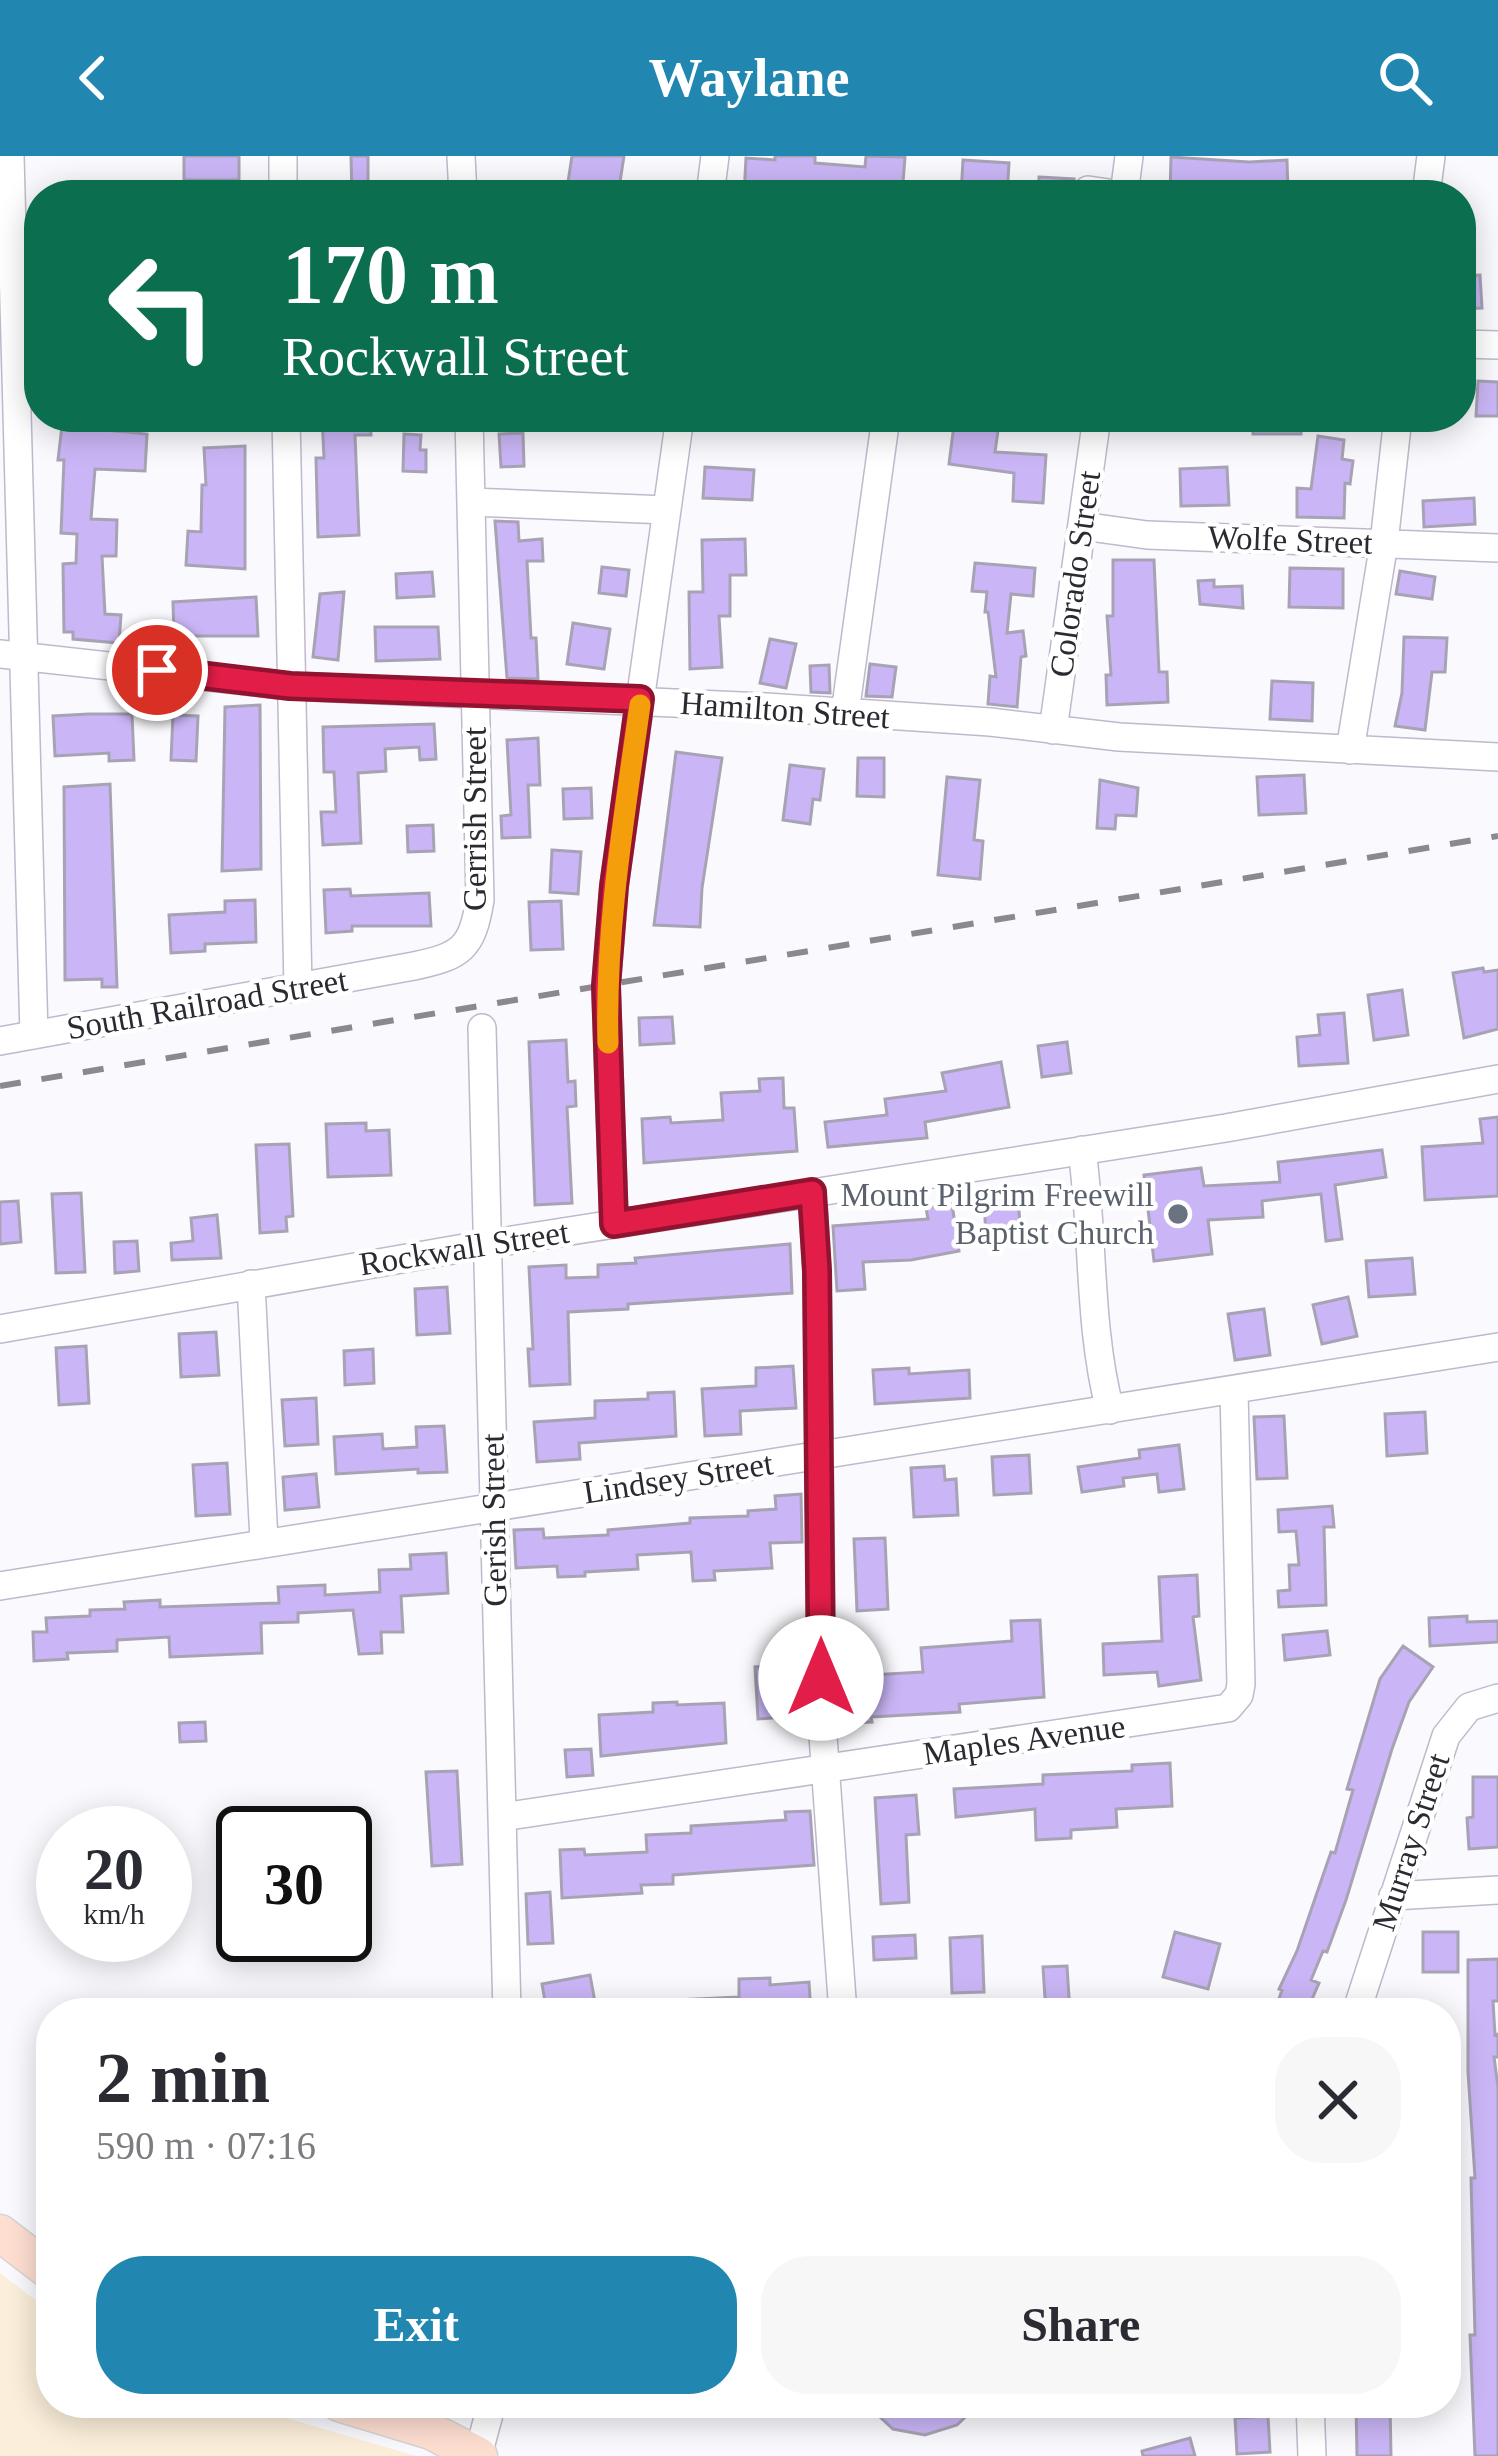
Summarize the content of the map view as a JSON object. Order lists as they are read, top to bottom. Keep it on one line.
{"streets":{"street":["Wolfe Street","Colorado Street","Hamilton Street","Gerrish Street","South Railroad Street","Rockwall Street","Lindsey Street","Gerish Street","Maples Avenue","Murray Street"]},"crossings":[["Wolfe Street","Colorado Street"],["Colorado Street","Hamilton Street"],["Hamilton Street","Gerrish Street"],["Gerrish Street","South Railroad Street"],["Rockwall Street","Gerish Street"],["Lindsey Street","Gerish Street"],["Lindsey Street","Maples Avenue"],["Gerish Street","Maples Avenue"]],"places":["Mount Pilgrim Freewill Baptist Church"],"page":{"header":"Waylane","turn":["170 m","Rockwall Street"],"speed":"20 km/h","limit":"30","heading":["2 min","590 m · 07:16"],"buttons":["Exit","Share"]}}
